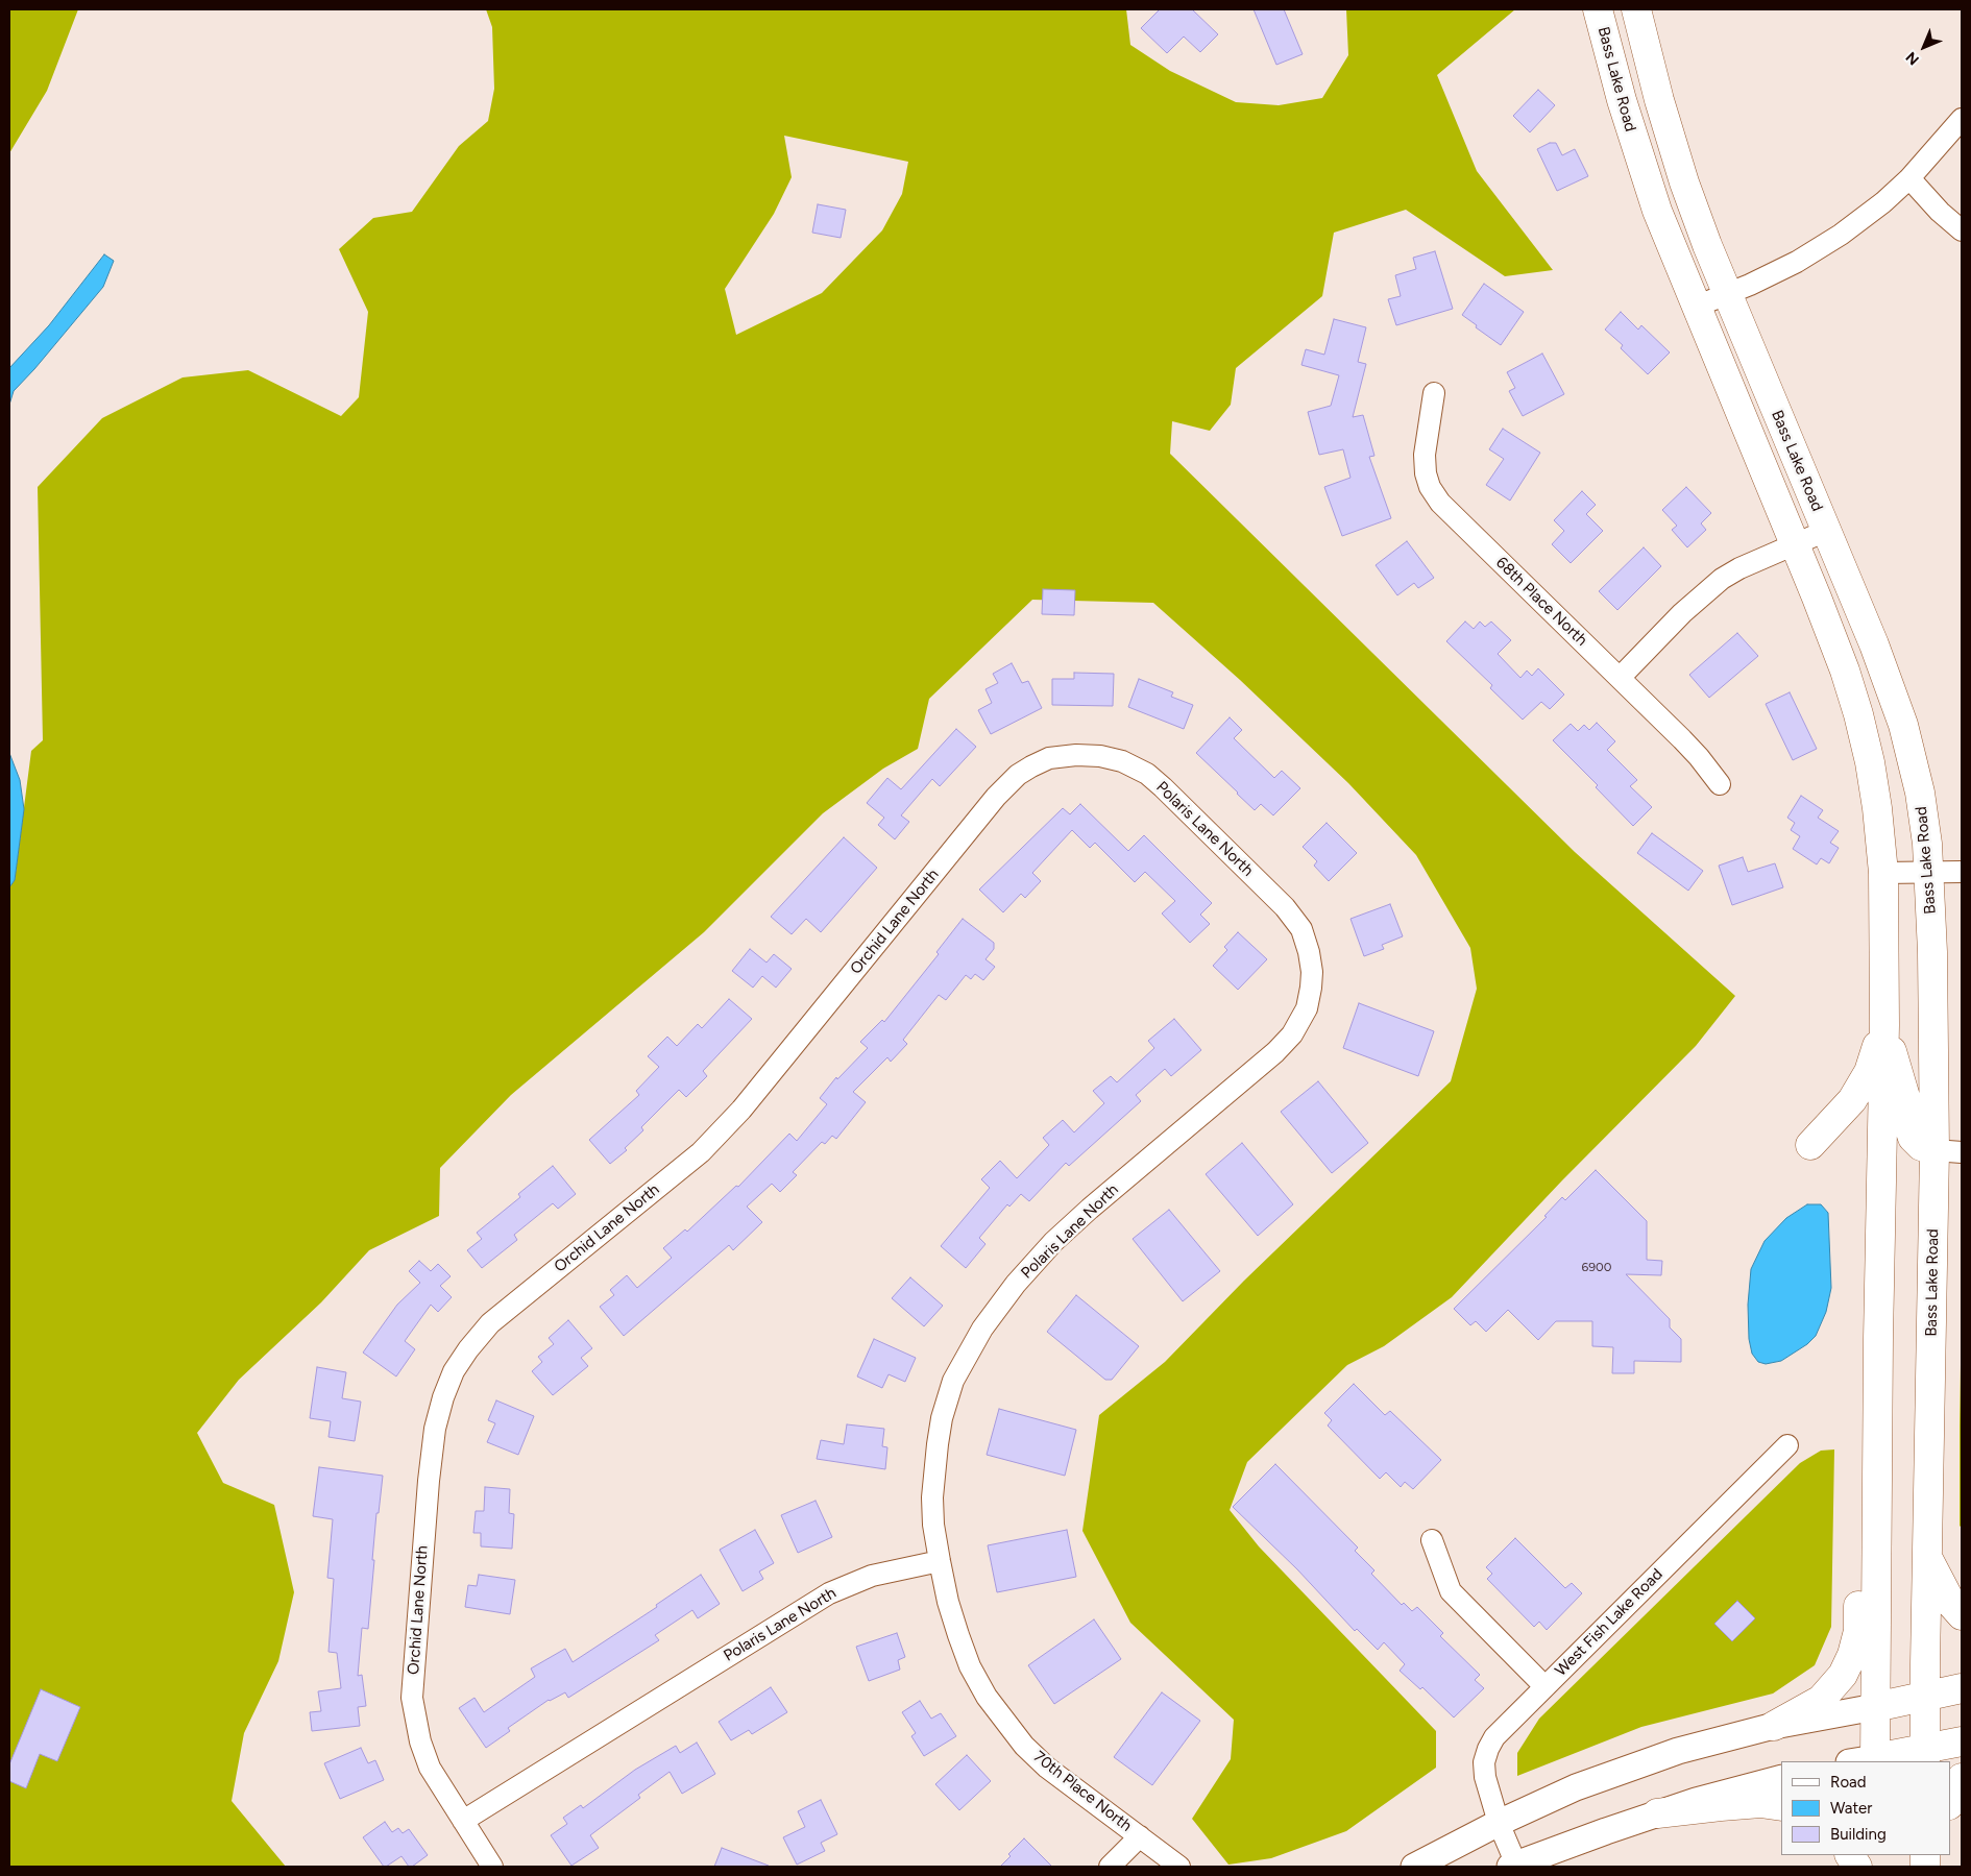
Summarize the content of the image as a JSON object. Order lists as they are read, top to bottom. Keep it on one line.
{"streets":{"main road":["Bass Lake Road"],"street":["68th Place North","Polaris Lane North","Orchid Lane North","West Fish Lake Road","70th Place North"]},"crossings":[["Polaris Lane North","Orchid Lane North"],["Polaris Lane North","70th Place North"]],"house_numbers":["6900"],"legend":["Road","Water","Building"],"north":"bottom left"}
